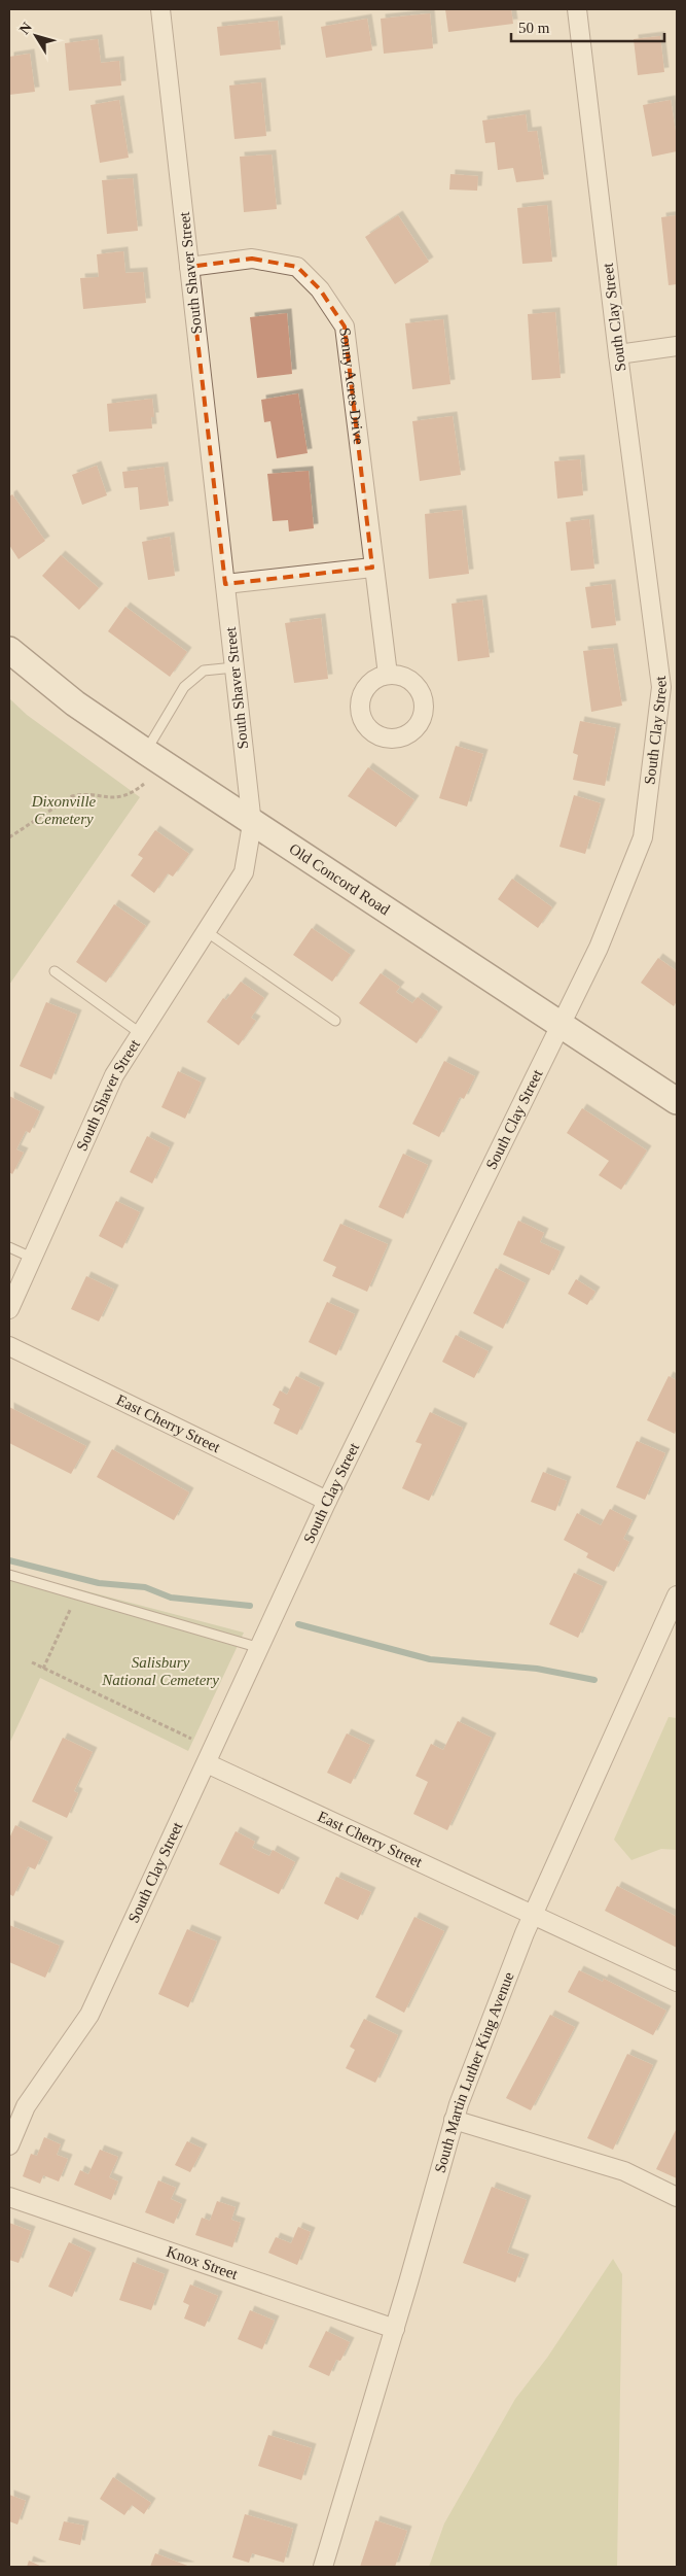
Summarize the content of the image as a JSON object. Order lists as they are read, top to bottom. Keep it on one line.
{"streets":{"main road":["Old Concord Road"],"street":["South Shaver Street","South Clay Street","Sonny Acres Drive","East Cherry Street","South Martin Luther King Avenue","Knox Street"]},"crossings":[["South Shaver Street","Sonny Acres Drive"],["South Shaver Street","Old Concord Road"],["South Clay Street","Old Concord Road"],["South Clay Street","East Cherry Street"],["East Cherry Street","South Martin Luther King Avenue"],["South Martin Luther King Avenue","Knox Street"]],"parks":["Dixonville Cemetery","Salisbury National Cemetery"],"scale_bar":"50 m","north":"top left"}
